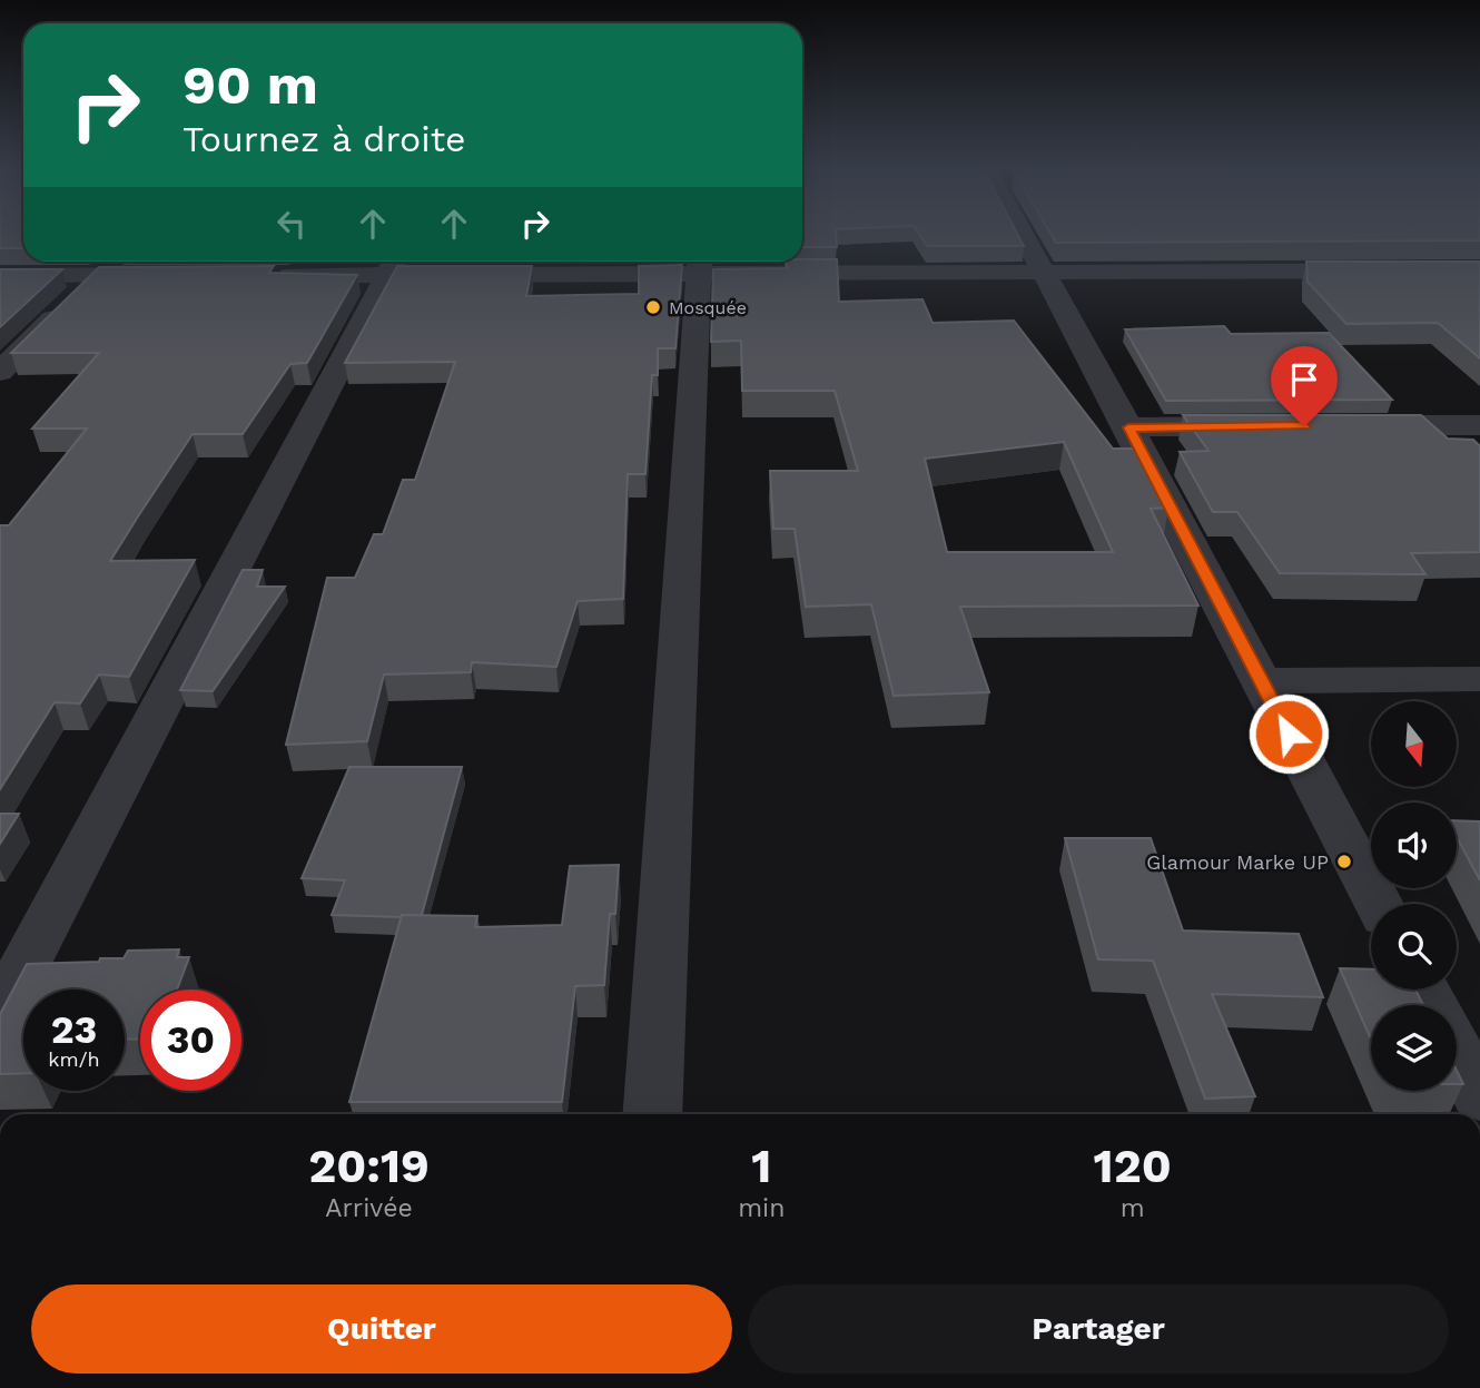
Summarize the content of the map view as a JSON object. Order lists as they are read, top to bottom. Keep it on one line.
{"places":["Mosquée","Glamour Marke UP"],"north":"bottom","page":{"turn":["90 m","Tournez à droite"],"speed":"23 km/h","limit":"30","eta":["20:19","Arrivée","1","min","120","m"],"buttons":["Quitter","Partager"]}}
